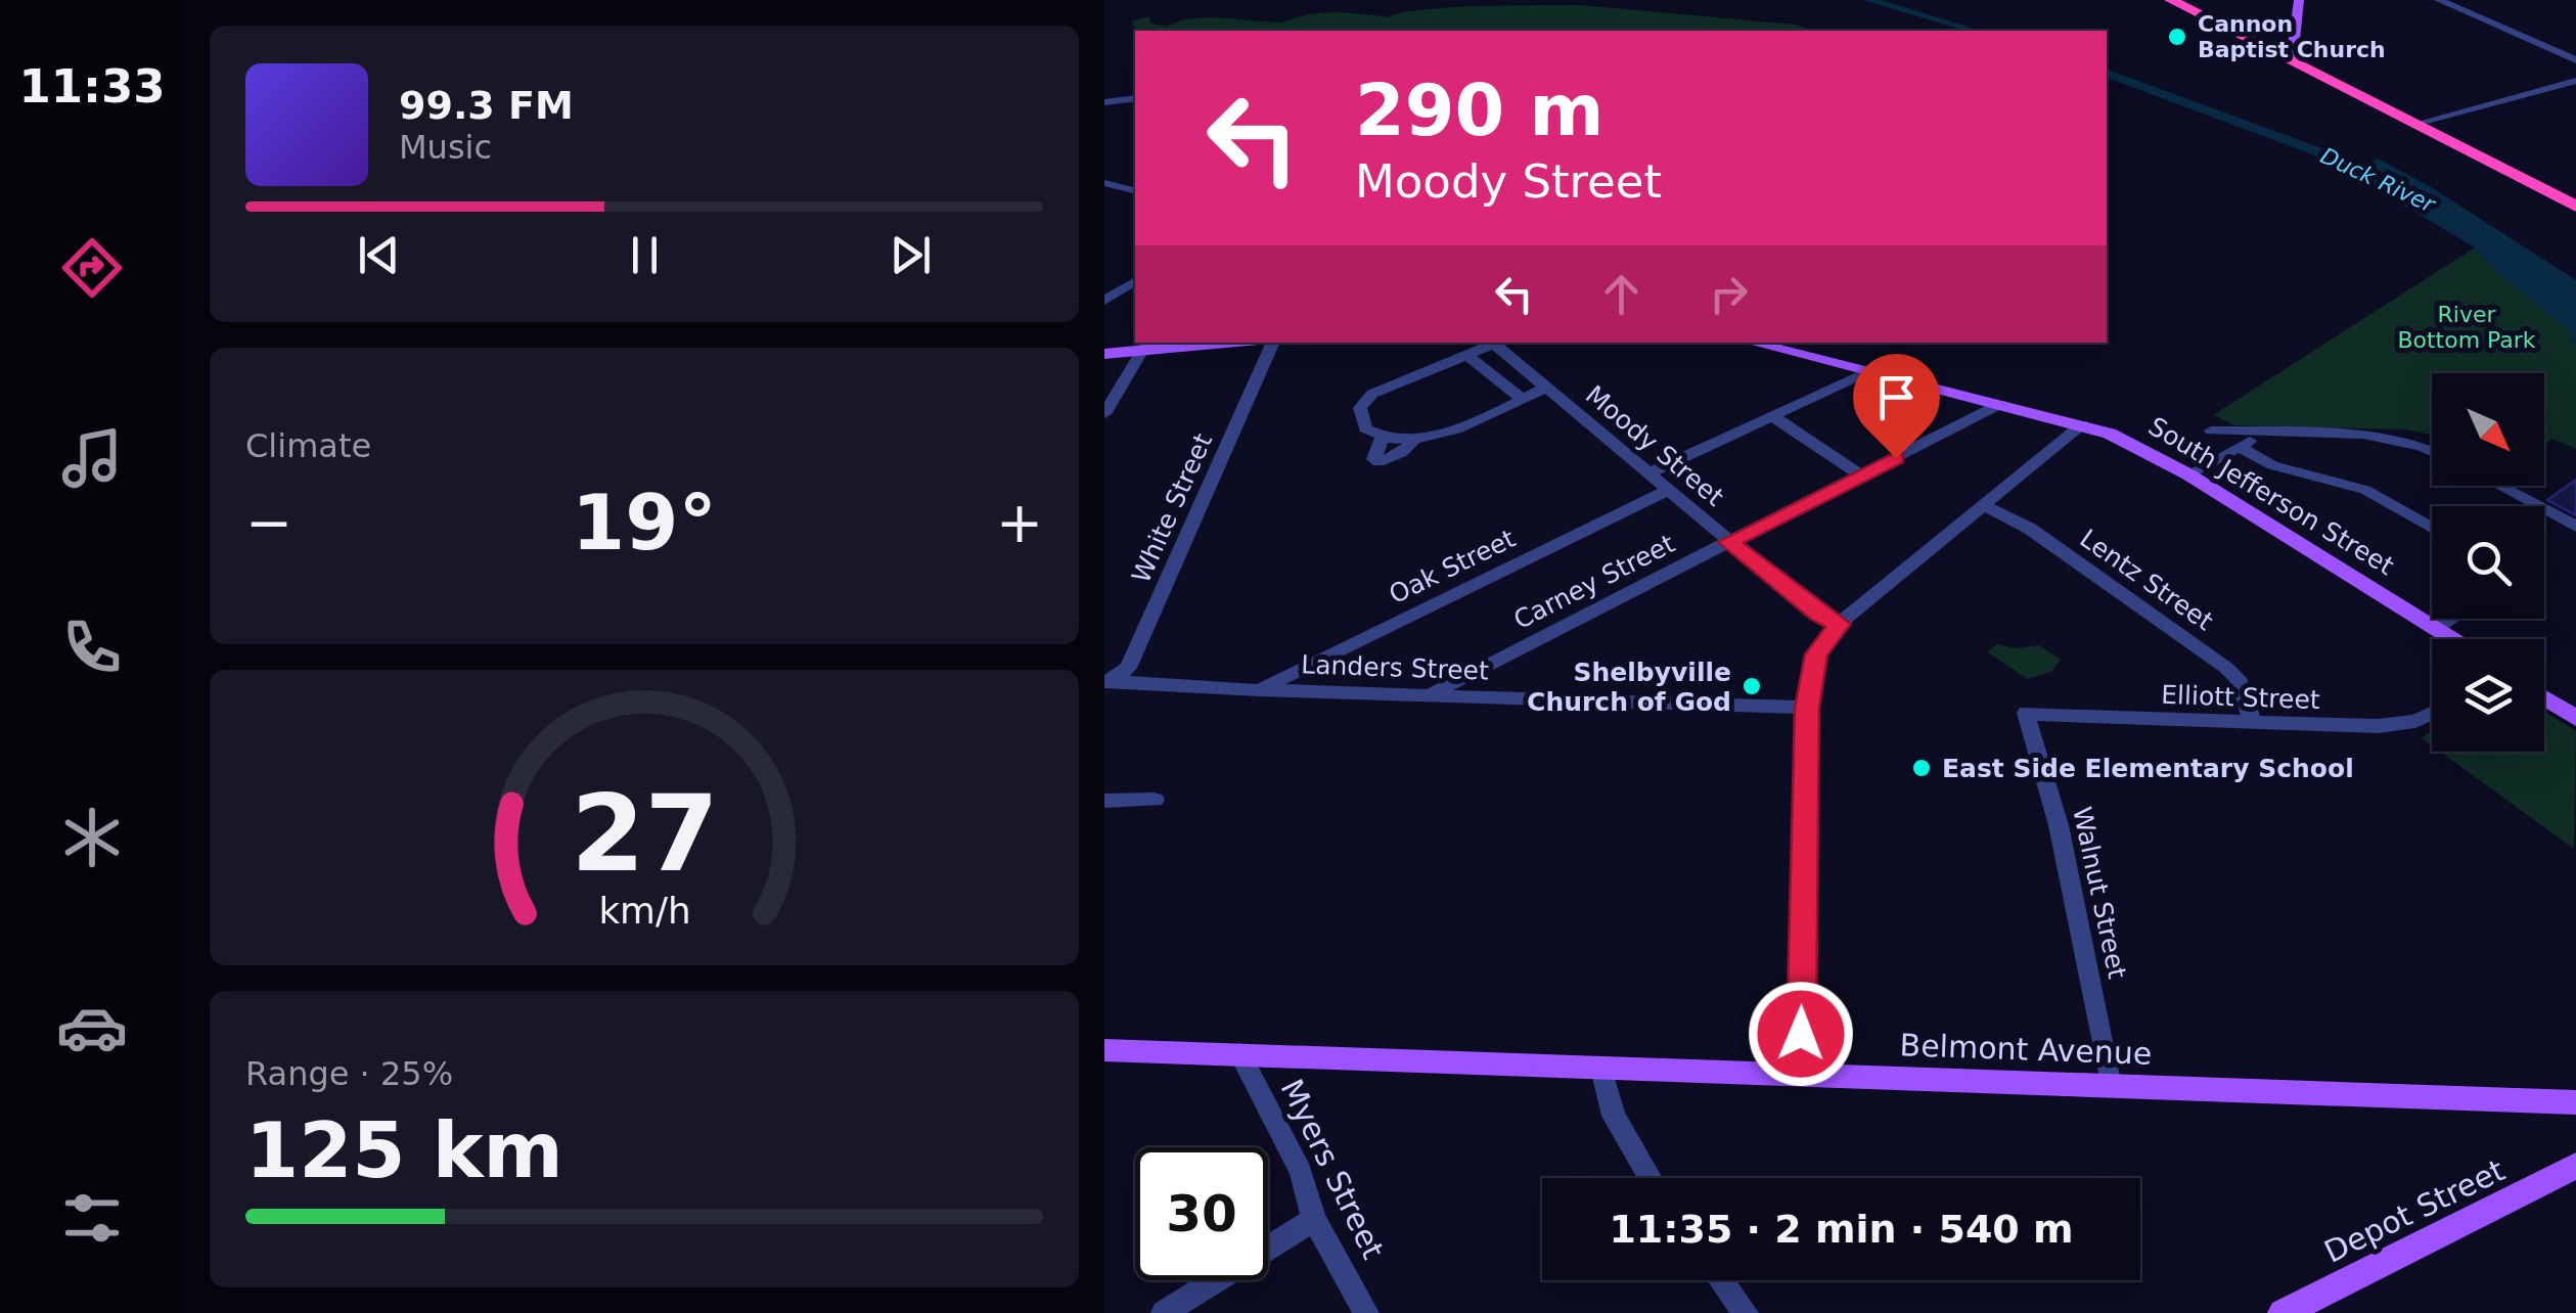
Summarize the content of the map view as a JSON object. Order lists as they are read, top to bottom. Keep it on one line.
{"streets":{"main road":["South Jefferson Street","Belmont Avenue","Depot Street"],"street":["Moody Street","White Street","Oak Street","Lentz Street","Carney Street","Landers Street","Elliott Street","Walnut Street","Myers Street"]},"crossings":[["Moody Street","Oak Street"],["Moody Street","Carney Street"],["South Jefferson Street","Carney Street"],["White Street","Landers Street"],["Oak Street","Landers Street"],["Lentz Street","Elliott Street"],["Carney Street","Landers Street"],["Elliott Street","Walnut Street"],["Walnut Street","Belmont Avenue"],["Belmont Avenue","Myers Street"]],"water":["Duck River"],"parks":["River Bottom Park"],"places":["Cannon Baptist Church","Shelbyville Church of God","East Side Elementary School"],"north":"bottom right","page":{"tabs":"11:33","turn":["290 m","Moody Street"],"song":["99.3 FM","Music"],"tile":["Climate",["Range · 25%","125 km"]],"heat":["−","19°","+"],"limit":"30","trip":"11:35 · 2 min · 540 m","gauge":["27","km/h"]}}
